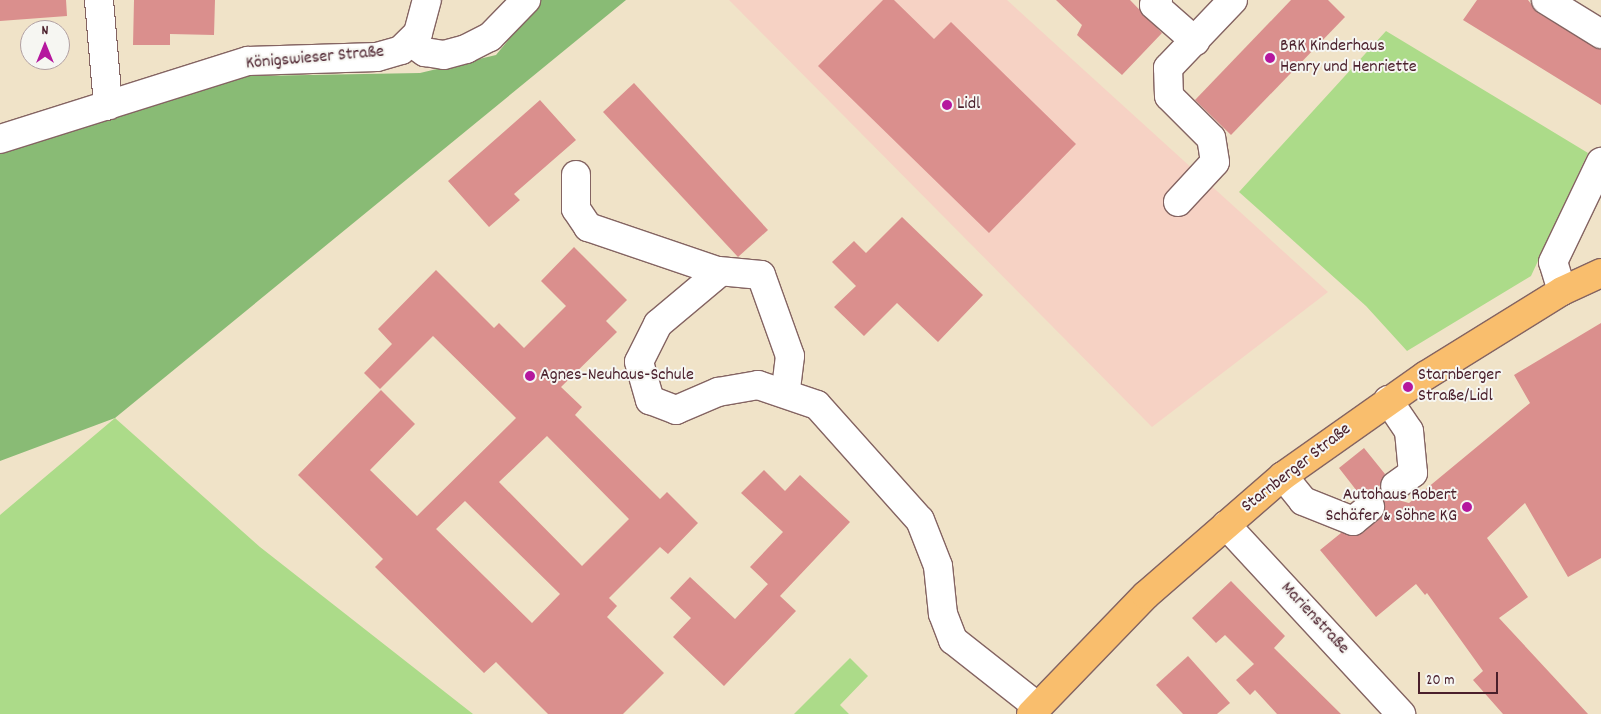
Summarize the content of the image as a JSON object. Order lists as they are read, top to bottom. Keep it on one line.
{"streets":{"main road":["Starnberger Straße"],"street":["Königswieser Straße","Marienstraße"]},"crossings":[["Starnberger Straße","Marienstraße"]],"places":["BRK Kinderhaus Henry und Henriette","Lidl","Agnes-Neuhaus-Schule","Starnberger Straße/Lidl","Autohaus Robert Schäfer & Söhne KG"],"scale_bar":"20 m","north":"top"}
